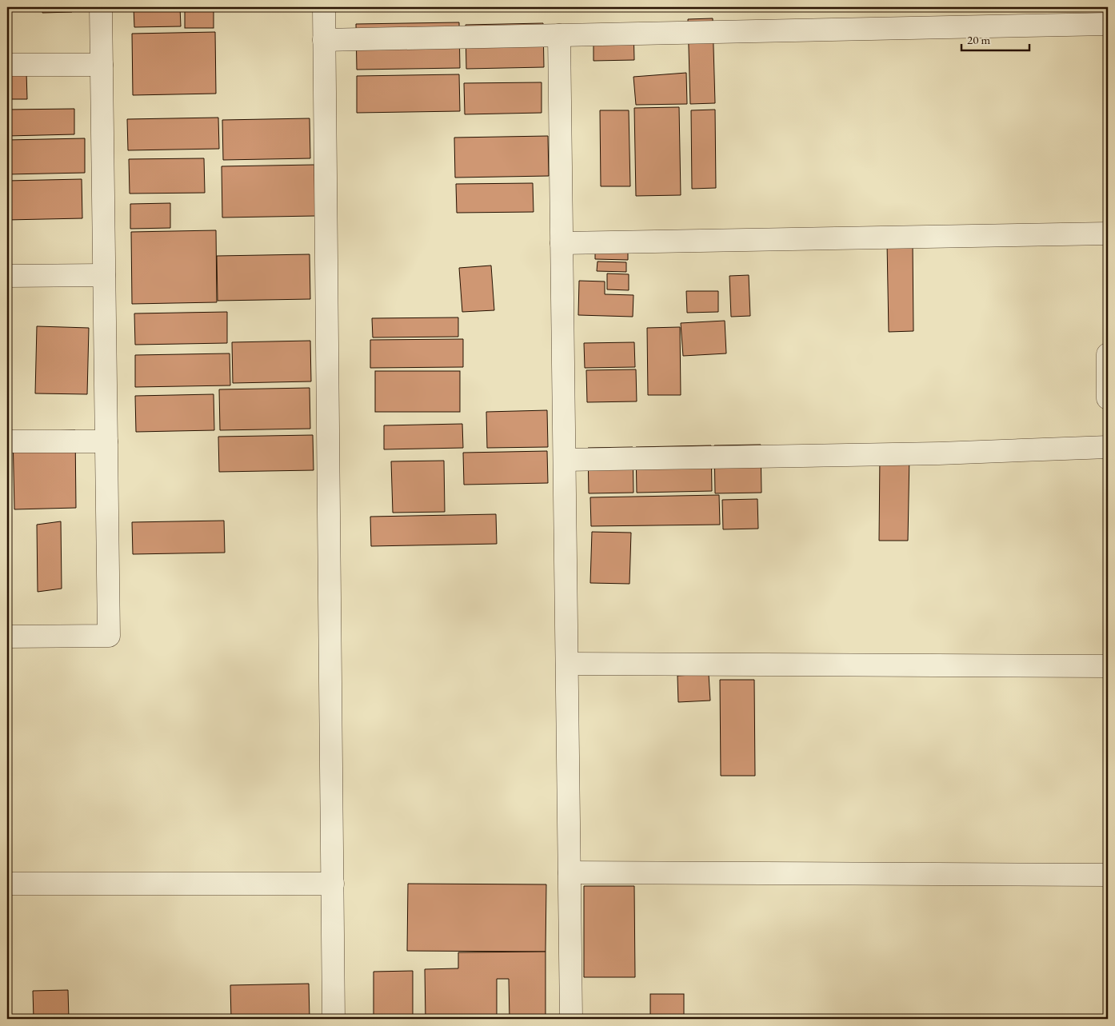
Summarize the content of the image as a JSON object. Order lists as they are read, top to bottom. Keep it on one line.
{"scale_bar":"20 m"}
